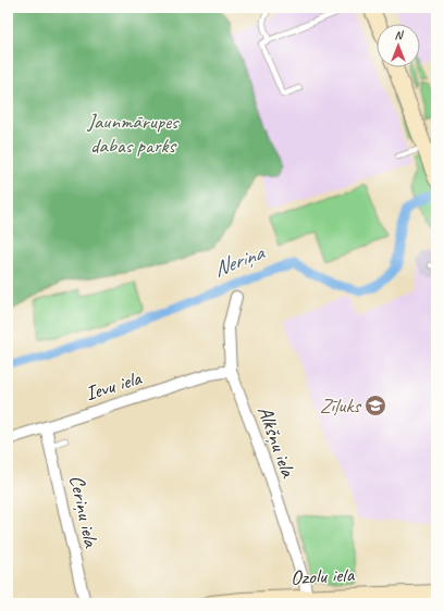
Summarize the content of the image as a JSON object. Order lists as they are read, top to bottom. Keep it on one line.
{"streets":{"main road":["Ozolu iela"],"street":["Ievu iela","Alkšņu iela","Ceriņu iela"]},"crossings":[["Ievu iela","Alkšņu iela"],["Ievu iela","Ceriņu iela"],["Alkšņu iela","Ozolu iela"]],"water":["Neriņa"],"parks":["Jaunmārupes dabas parks"],"places":{"school or university":["Zīļuks"]},"north":"top"}
